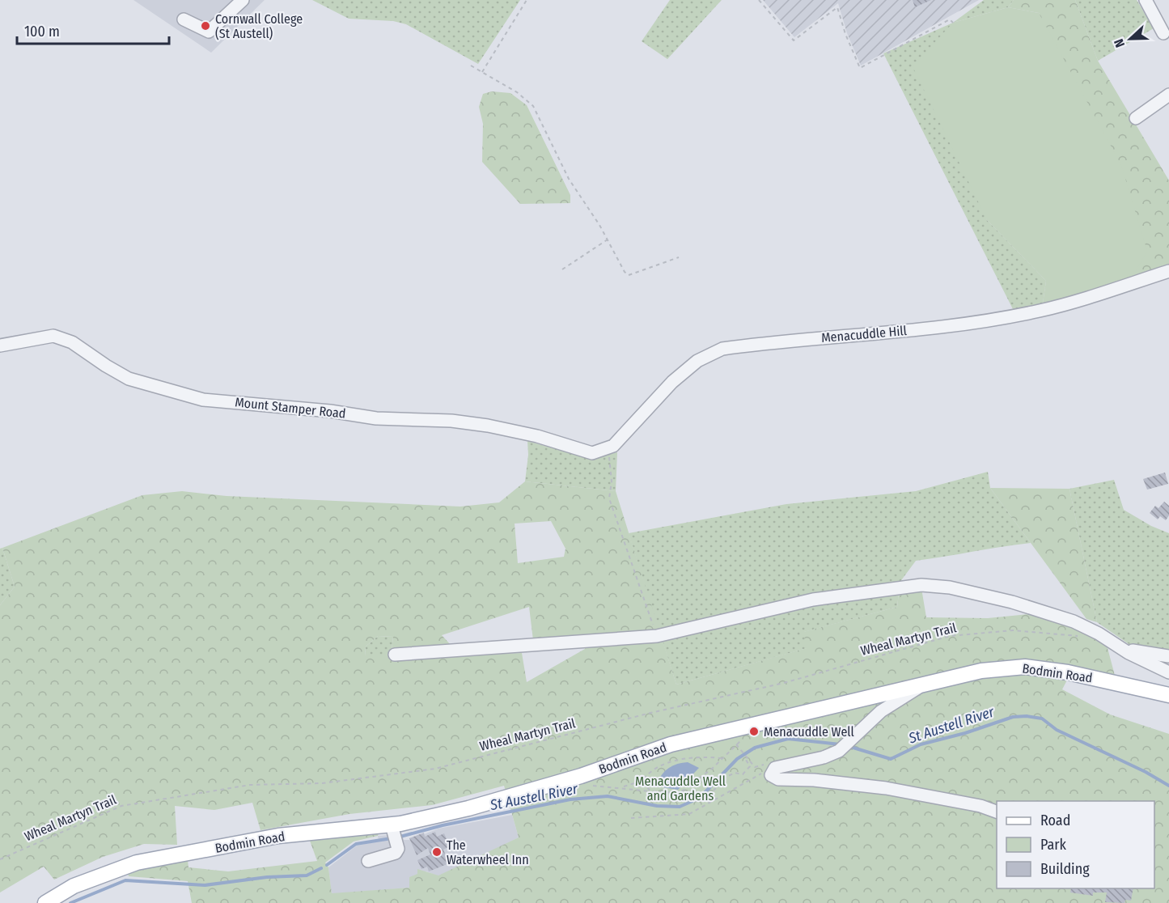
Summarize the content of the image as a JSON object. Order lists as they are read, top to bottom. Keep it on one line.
{"streets":{"main road":["Bodmin Road"],"street":["Menacuddle Hill","Mount Stamper Road"],"path":["Wheal Martyn Trail"]},"crossings":[["Menacuddle Hill","Mount Stamper Road"]],"water":["St Austell River"],"parks":["Menacuddle Well and Gardens"],"places":["Cornwall College (St Austell)","Menacuddle Well","The Waterwheel Inn"],"legend":["Road","Park","Building"],"scale_bar":"100 m","north":"left"}
